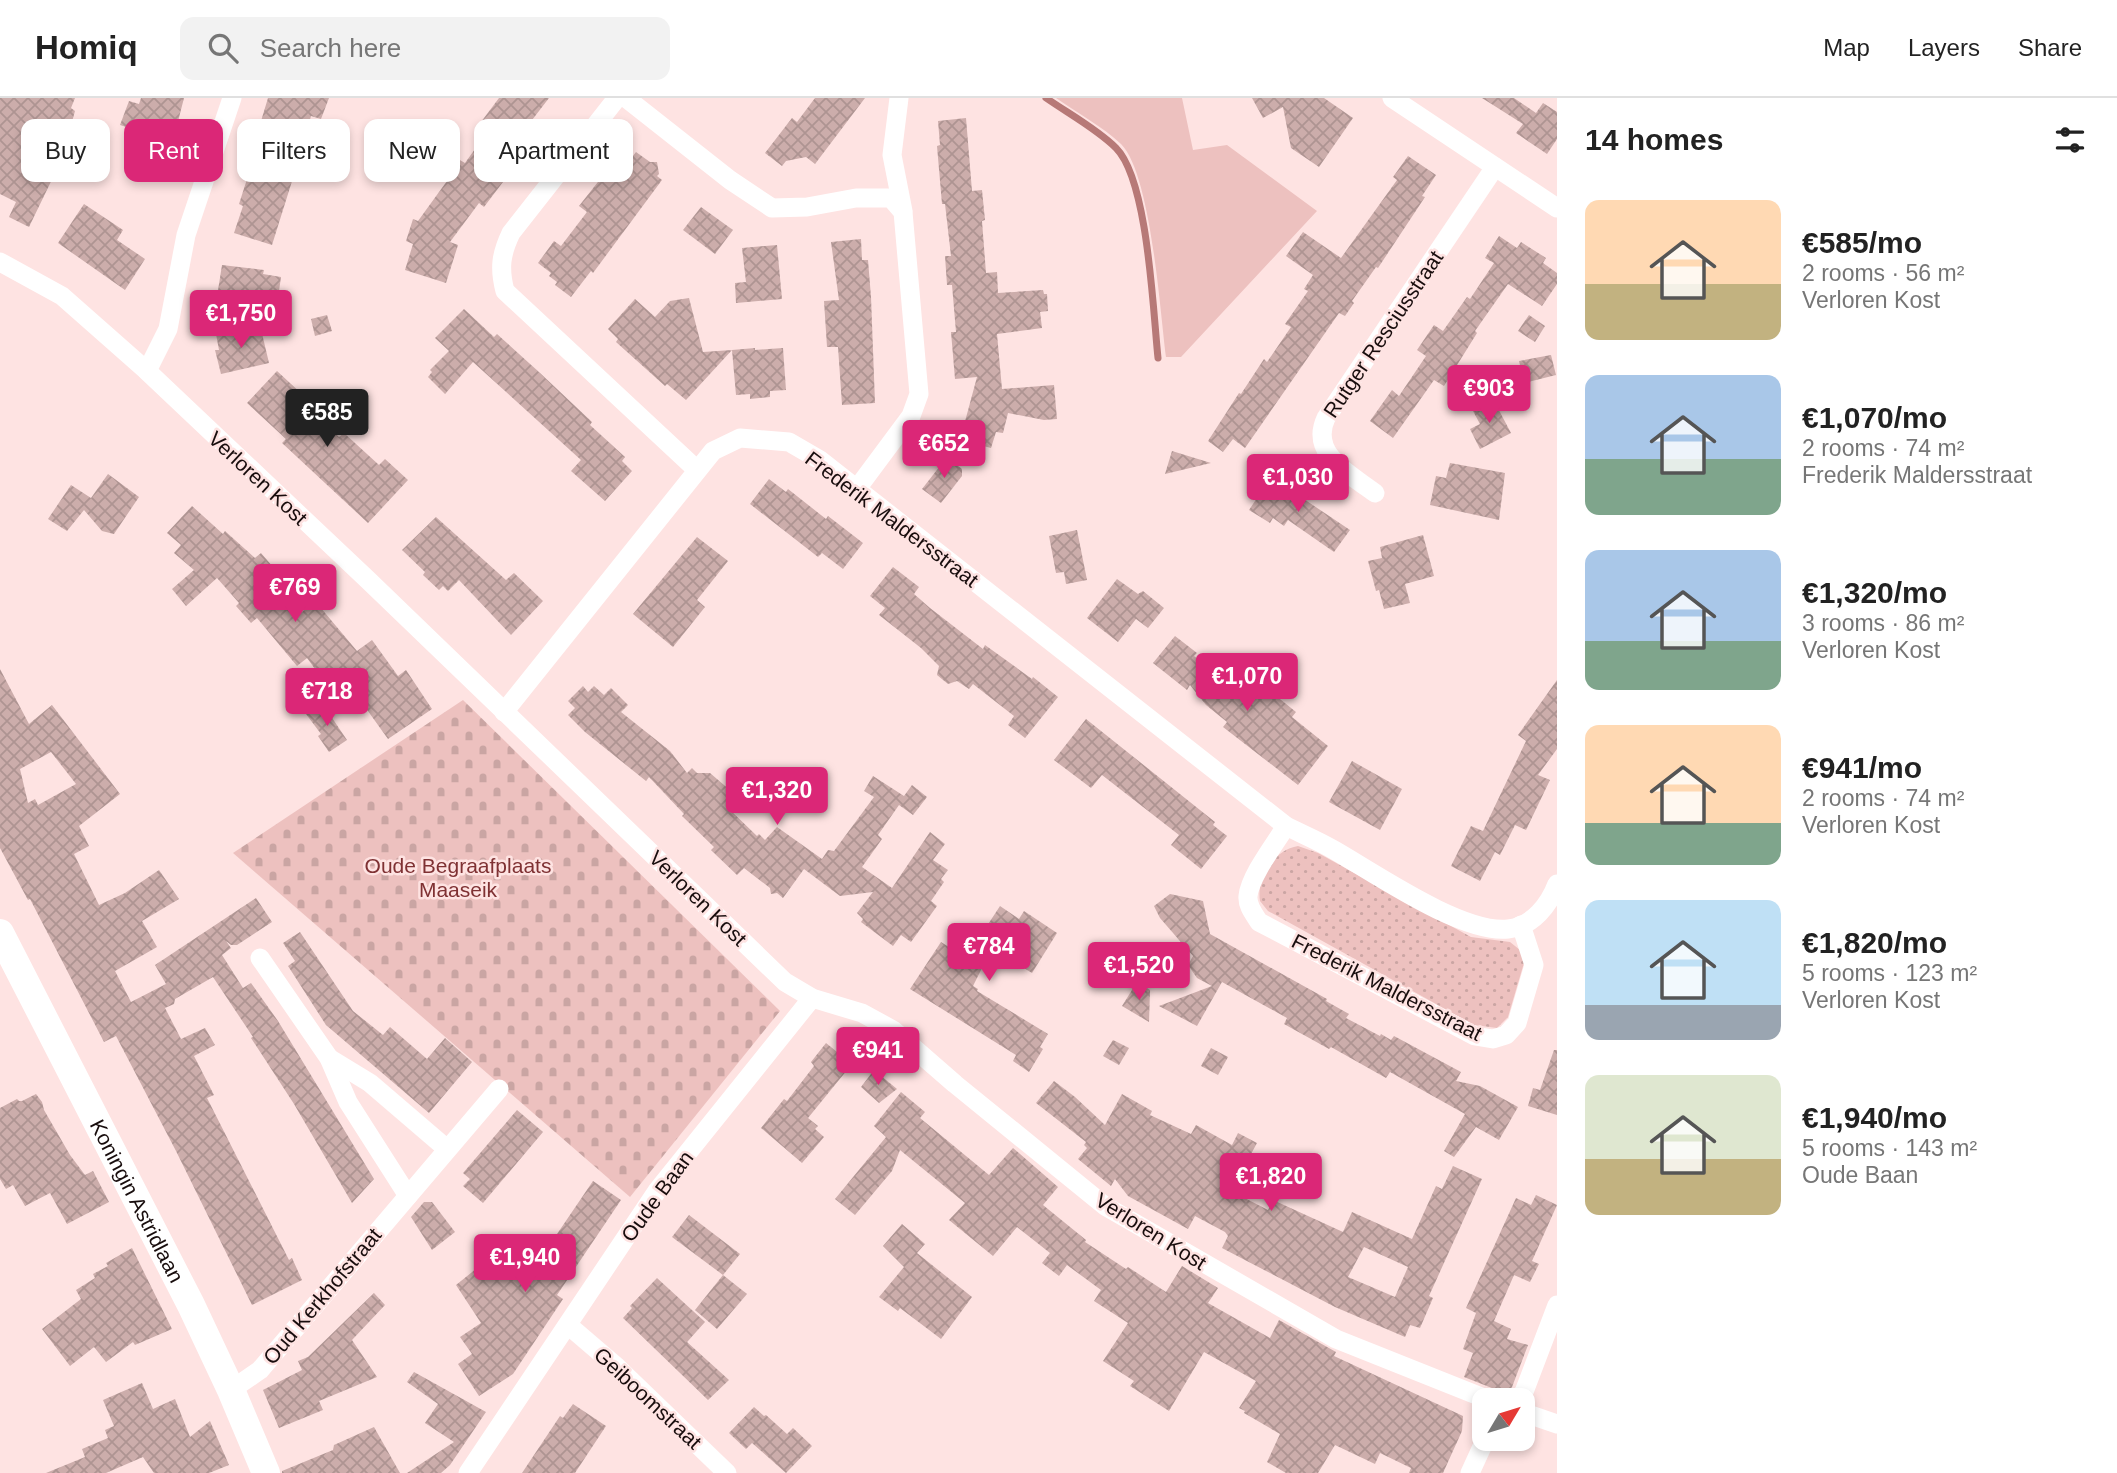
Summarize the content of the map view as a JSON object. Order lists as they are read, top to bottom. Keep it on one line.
{"streets":{"main road":["Koningin Astridlaan"],"street":["Rutger Resciusstraat","Verloren Kost","Frederik Maldersstraat","Oude Baan","Oud Kerkhofstraat","Geiboomstraat"]},"crossings":[["Verloren Kost","Frederik Maldersstraat"],["Verloren Kost","Oude Baan"],["Oude Baan","Geiboomstraat"],["Koningin Astridlaan","Oud Kerkhofstraat"]],"parks":["Oude Begraafplaats Maaseik"],"north":"top right","page":{"header":"Homiq","search":"Search here","nav":["Map","Layers","Share"],"heading":"14 homes","chip":["Buy","Rent","Filters","New","Apartment"],"list":[{"name":"€585/mo","note":"2 rooms · 56 m² · Verloren Kost"},{"name":"€1,070/mo","note":"2 rooms · 74 m² · Frederik Maldersstraat"},{"name":"€1,320/mo","note":"3 rooms · 86 m² · Verloren Kost"},{"name":"€941/mo","note":"2 rooms · 74 m² · Verloren Kost"},{"name":"€1,820/mo","note":"5 rooms · 123 m² · Verloren Kost"},{"name":"€1,940/mo","note":"5 rooms · 143 m² · Oude Baan"}],"price":["€1,750","€903","€585","€652","€1,030","€769","€1,070","€718","€1,320","€784","€1,520","€941","€1,820","€1,940"]}}
